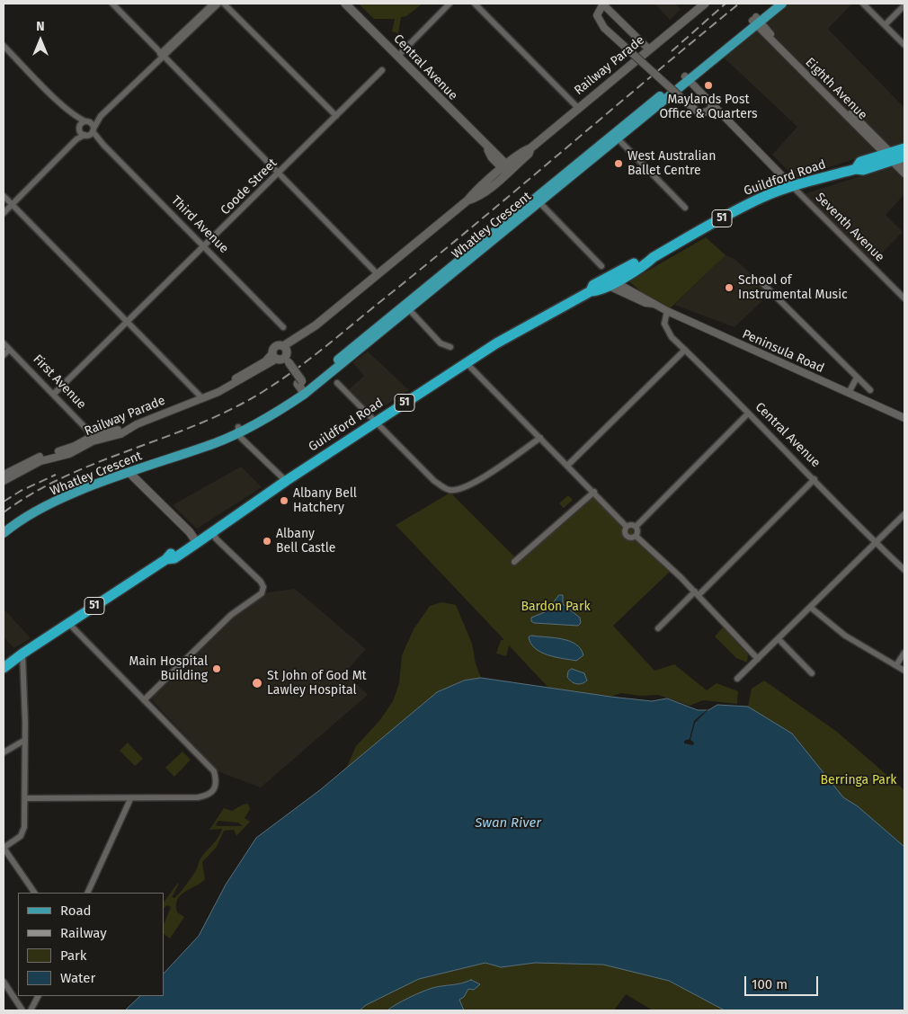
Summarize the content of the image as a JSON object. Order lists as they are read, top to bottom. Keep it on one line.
{"streets":{"highway":["Guildford Road","51"],"main road":["Railway Parade","Central Avenue","Whatley Crescent"],"street":["Eighth Avenue","Coode Street","Third Avenue","Seventh Avenue","Peninsula Road","First Avenue"]},"crossings":[["Railway Parade","Central Avenue"],["Railway Parade","First Avenue"],["Central Avenue","Peninsula Road"],["Eighth Avenue","Guildford Road"],["Eighth Avenue","Whatley Crescent"],["Guildford Road","Seventh Avenue"],["Guildford Road","Peninsula Road"],["Coode Street","Third Avenue"],["Coode Street","First Avenue"],["Whatley Crescent","Seventh Avenue"]],"water":["Swan River"],"parks":["Bardon Park","Berringa Park"],"places":["Maylands Post Office & Quarters","West Australian Ballet Centre","School of Instrumental Music","Albany Bell Hatchery","Albany Bell Castle","Main Hospital Building","St John of God Mt Lawley Hospital"],"legend":["Road","Railway","Park","Water"],"scale_bar":"100 m","north":"top"}
